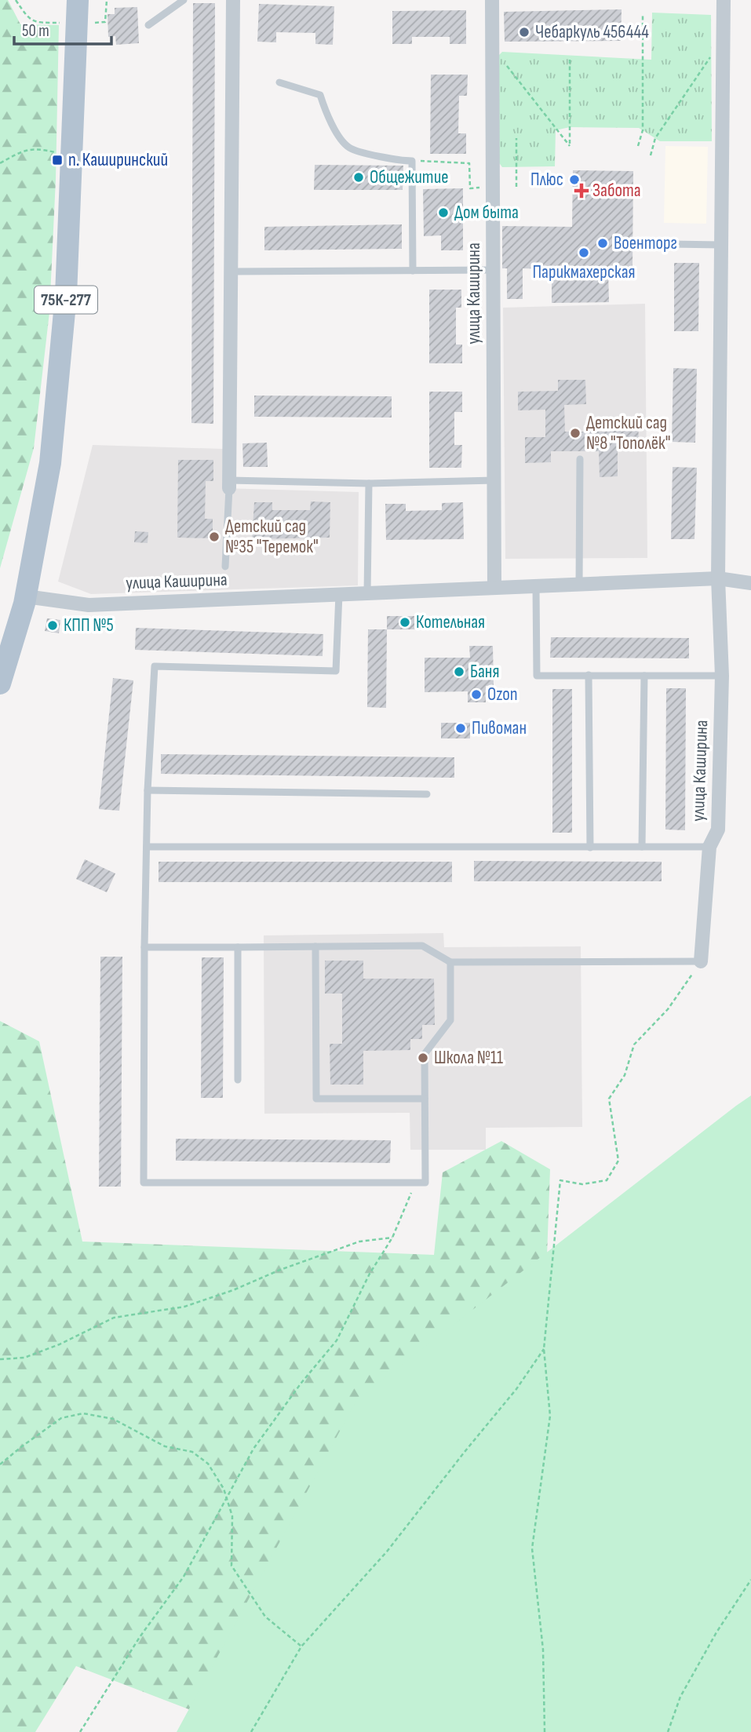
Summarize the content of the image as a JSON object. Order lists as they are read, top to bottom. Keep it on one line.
{"streets":{"main road":["75К-277"],"street":["улица Каширина"]},"crossings":[["улица Каширина","75К-277"]],"places":{"other":["Чебаpкуль 456444","Общежитие","Плюс","Дом быта","Военторг","Парикмахерская","Детский сад №8 \"Тополёк\"","Детский сад №35 \"Теремок\"","Котельная","КПП №5","Баня","Ozon","Пивоман","Школа №11"],"transit":["п. Каширинский"],"health":["Забота"]},"scale_bar":"50 m"}
